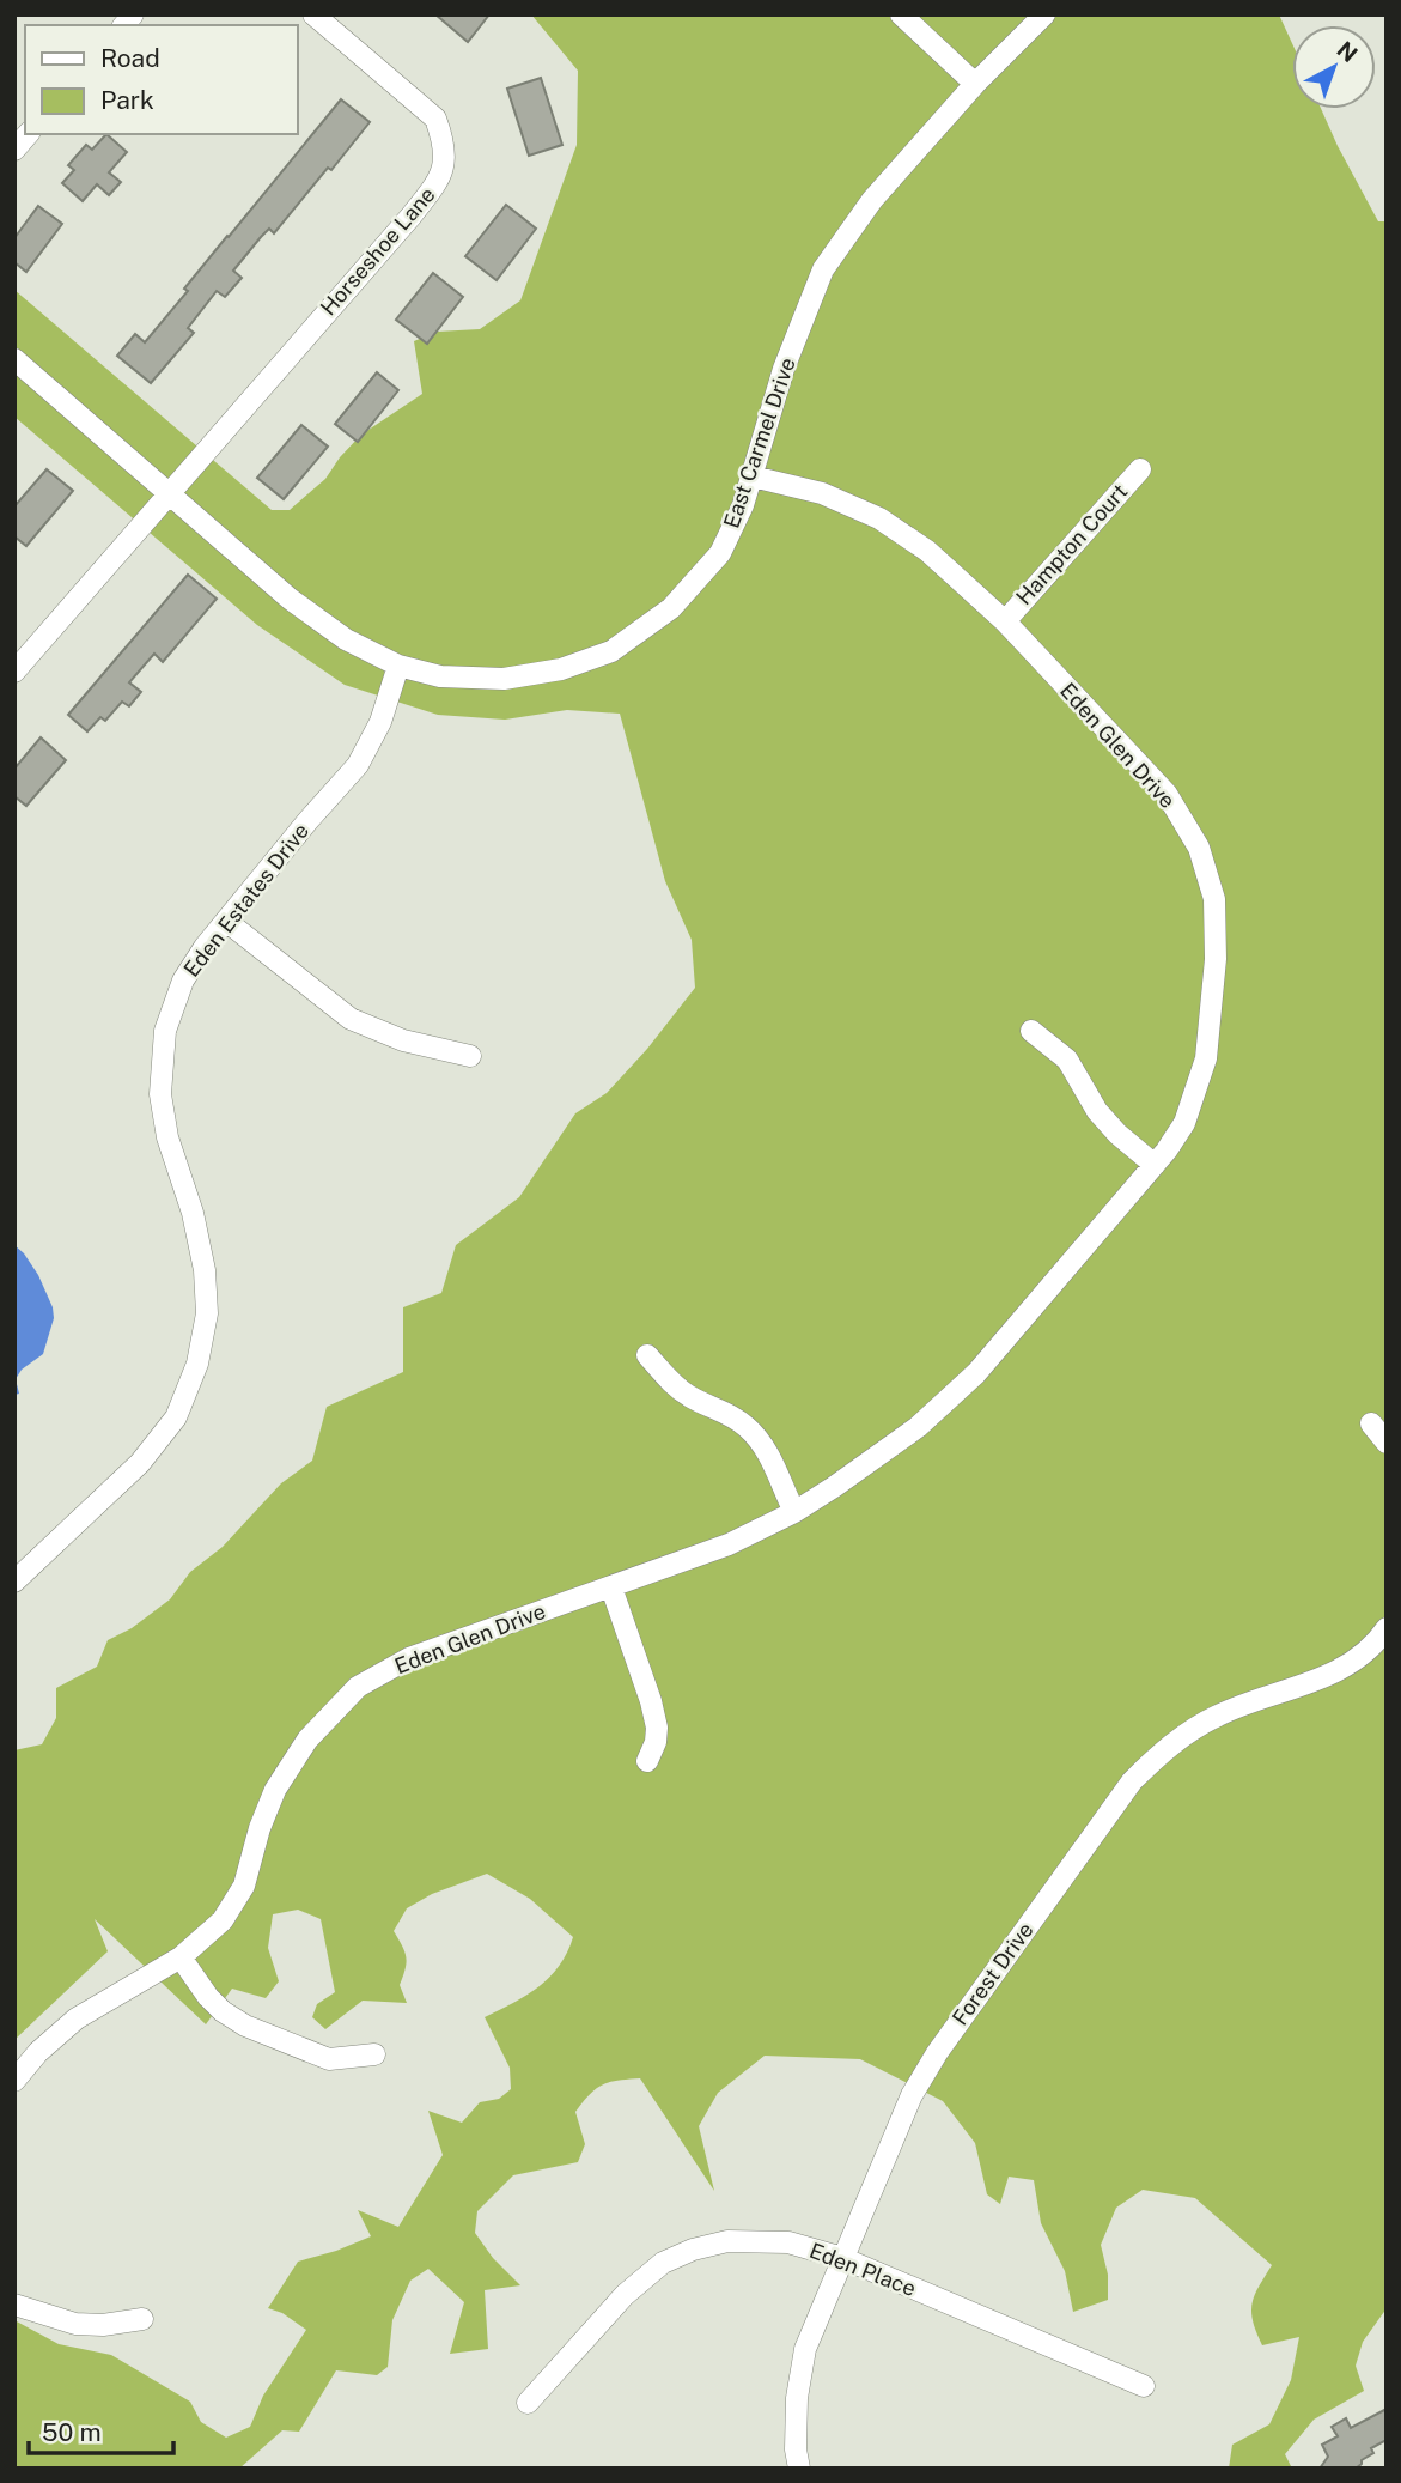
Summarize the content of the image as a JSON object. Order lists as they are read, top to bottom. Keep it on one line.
{"streets":{"street":["Horseshoe Lane","East Carmel Drive","Hampton Court","Eden Glen Drive","Eden Estates Drive","Forest Drive","Eden Place"]},"crossings":[["Horseshoe Lane","East Carmel Drive"],["East Carmel Drive","Eden Glen Drive"],["East Carmel Drive","Eden Estates Drive"],["Hampton Court","Eden Glen Drive"],["Forest Drive","Eden Place"]],"legend":["Road","Park"],"scale_bar":"50 m","north":"top right"}
